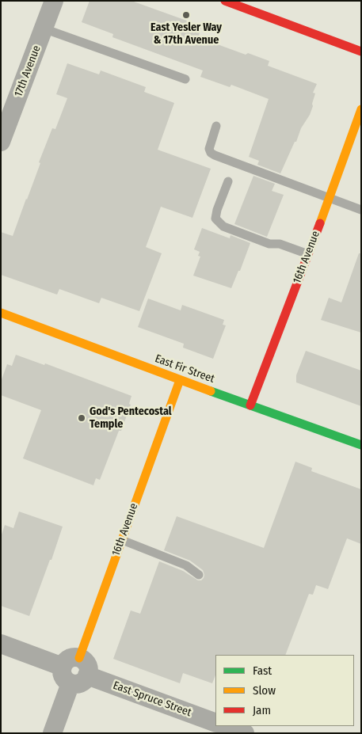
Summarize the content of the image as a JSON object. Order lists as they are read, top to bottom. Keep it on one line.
{"streets":{"street":["17th Avenue","16th Avenue","East Fir Street","East Spruce Street"]},"crossings":[["16th Avenue","East Fir Street"],["16th Avenue","East Spruce Street"]],"places":["East Yesler Way & 17th Avenue","God's Pentecostal Temple"],"legend":["Fast","Slow","Jam"]}
